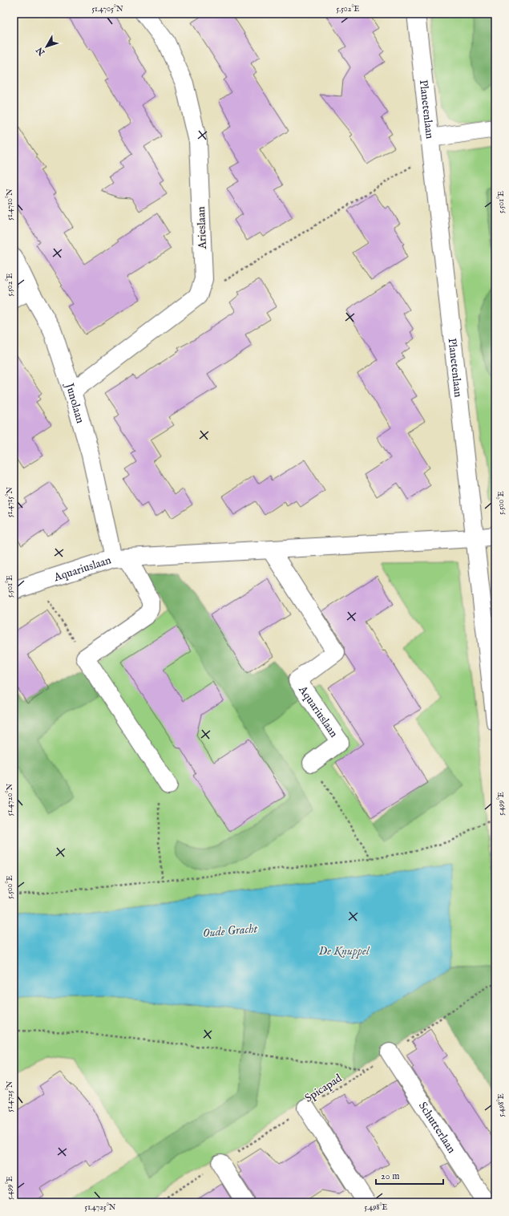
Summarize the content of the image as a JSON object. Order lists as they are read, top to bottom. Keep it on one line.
{"streets":{"street":["Planetenlaan","Arieslaan","Junolaan","Aquariuslaan","Schutterlaan"],"path":["Spicapad"]},"crossings":[["Planetenlaan","Aquariuslaan"],["Arieslaan","Junolaan"],["Junolaan","Aquariuslaan"],["Spicapad","Schutterlaan"]],"water":["Oude Gracht","De Knuppel"],"scale_bar":"20 m","north":"bottom left","coordinates":["51.4705°N","5.502°E","5.501°E","51.4710°N","51.4715°N","5.500°E","51.4720°N","5.499°E","51.4725°N","5.498°E"]}
